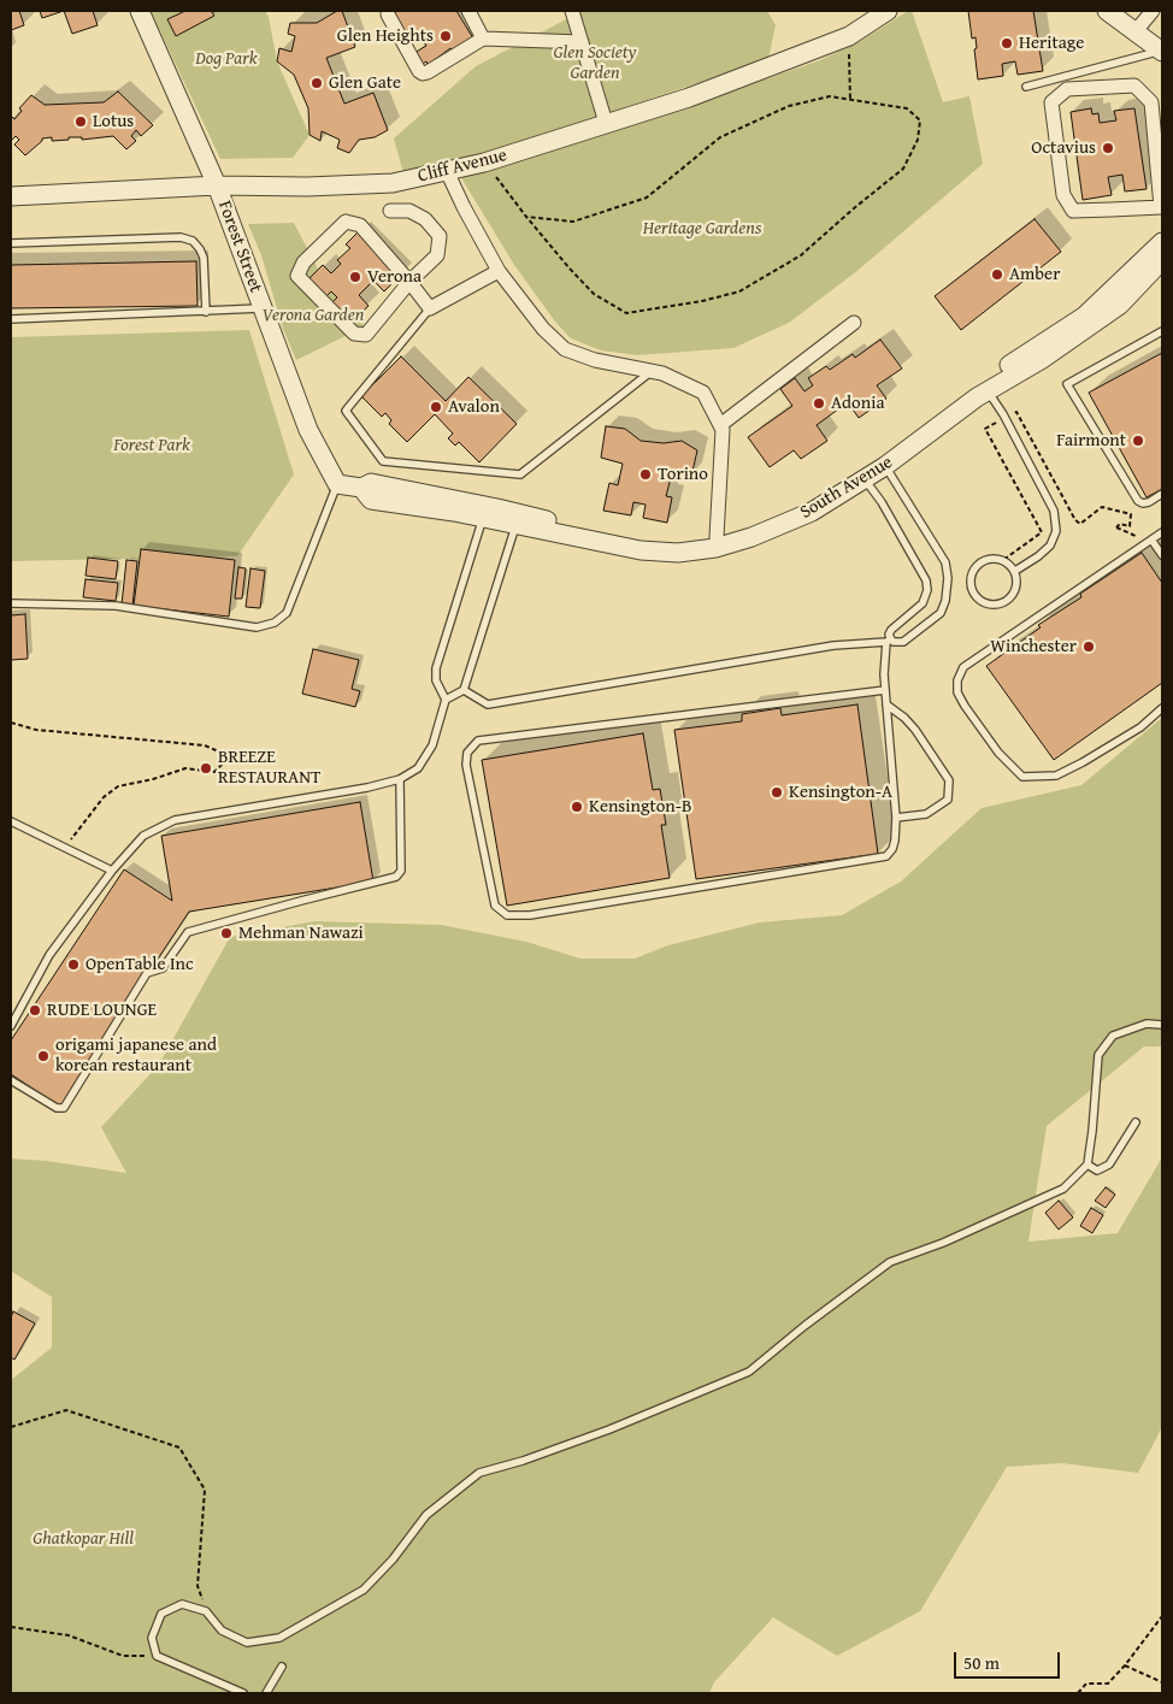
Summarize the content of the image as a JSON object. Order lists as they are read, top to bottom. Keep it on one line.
{"streets":{"street":["Cliff Avenue","Forest Street","South Avenue"]},"crossings":[["Cliff Avenue","Forest Street"],["Forest Street","South Avenue"]],"parks":["Glen Society Garden","Dog Park","Heritage Gardens","Verona Garden","Forest Park","Ghatkopar Hill"],"places":["Glen Heights","Heritage","Glen Gate","Lotus","Octavius","Amber","Verona","Adonia","Avalon","Fairmont","Torino","Winchester","BREEZE RESTAURANT","Kensington-A","Kensington-B","Mehman Nawazi","OpenTable Inc","RUDE LOUNGE","origami japanese and korean restaurant"],"scale_bar":"50 m"}
